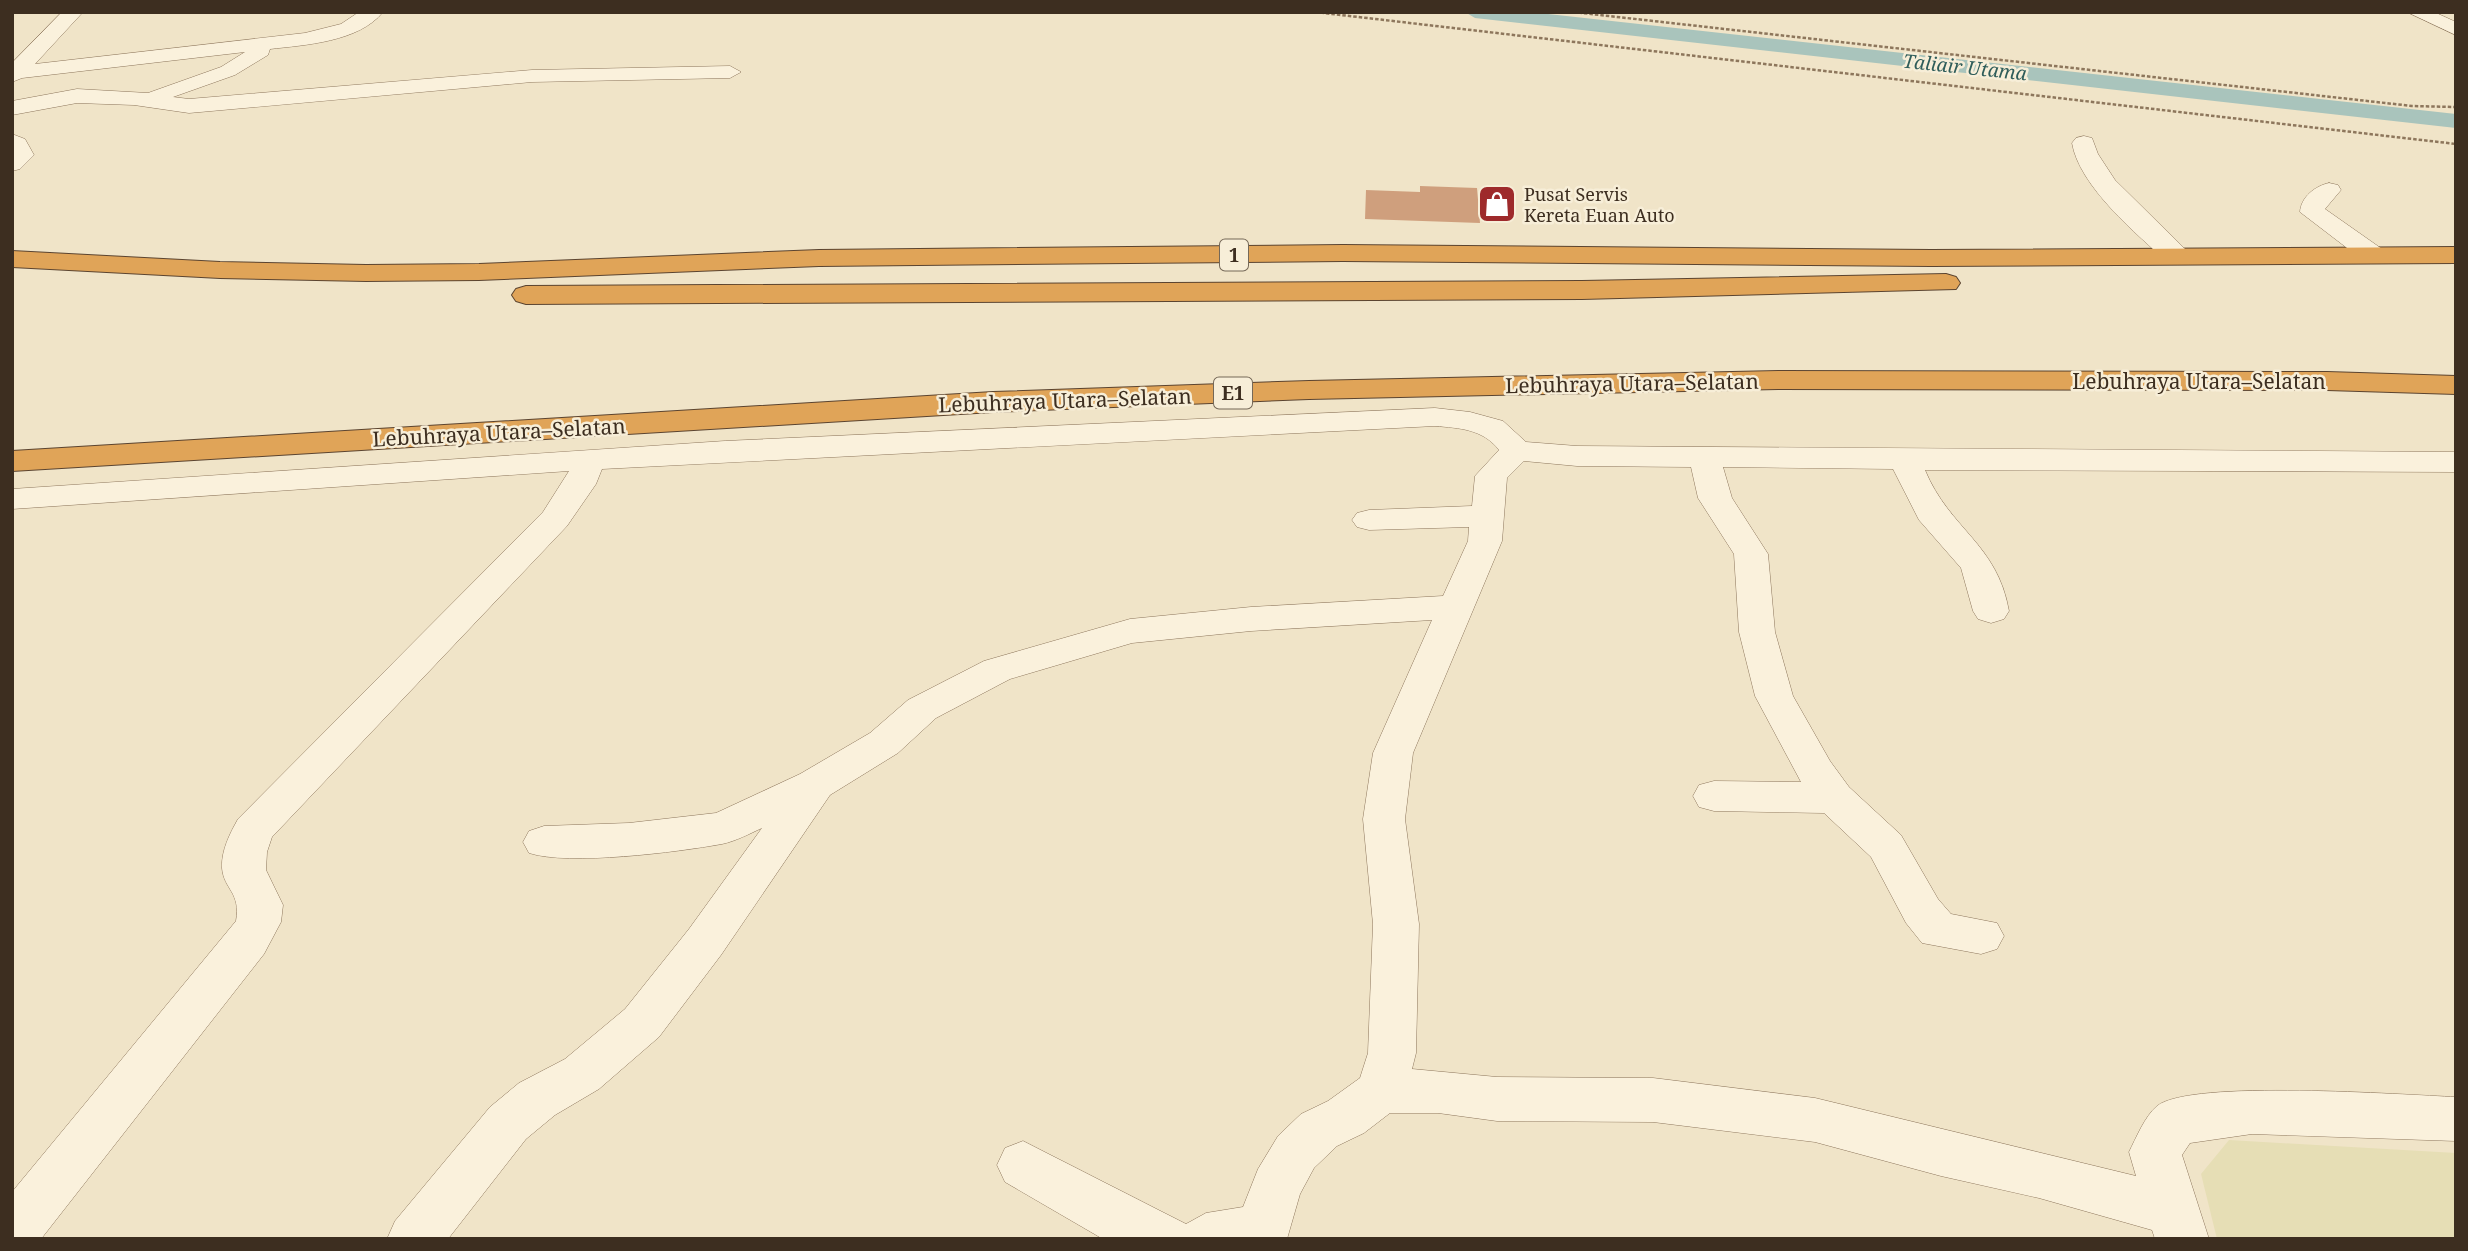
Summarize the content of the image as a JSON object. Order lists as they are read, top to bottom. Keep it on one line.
{"streets":{"highway":["1","Lebuhraya Utara–Selatan","E1"]},"water":["Taliair Utama"],"places":{"shop":["Pusat Servis Kereta Euan Auto"]}}
